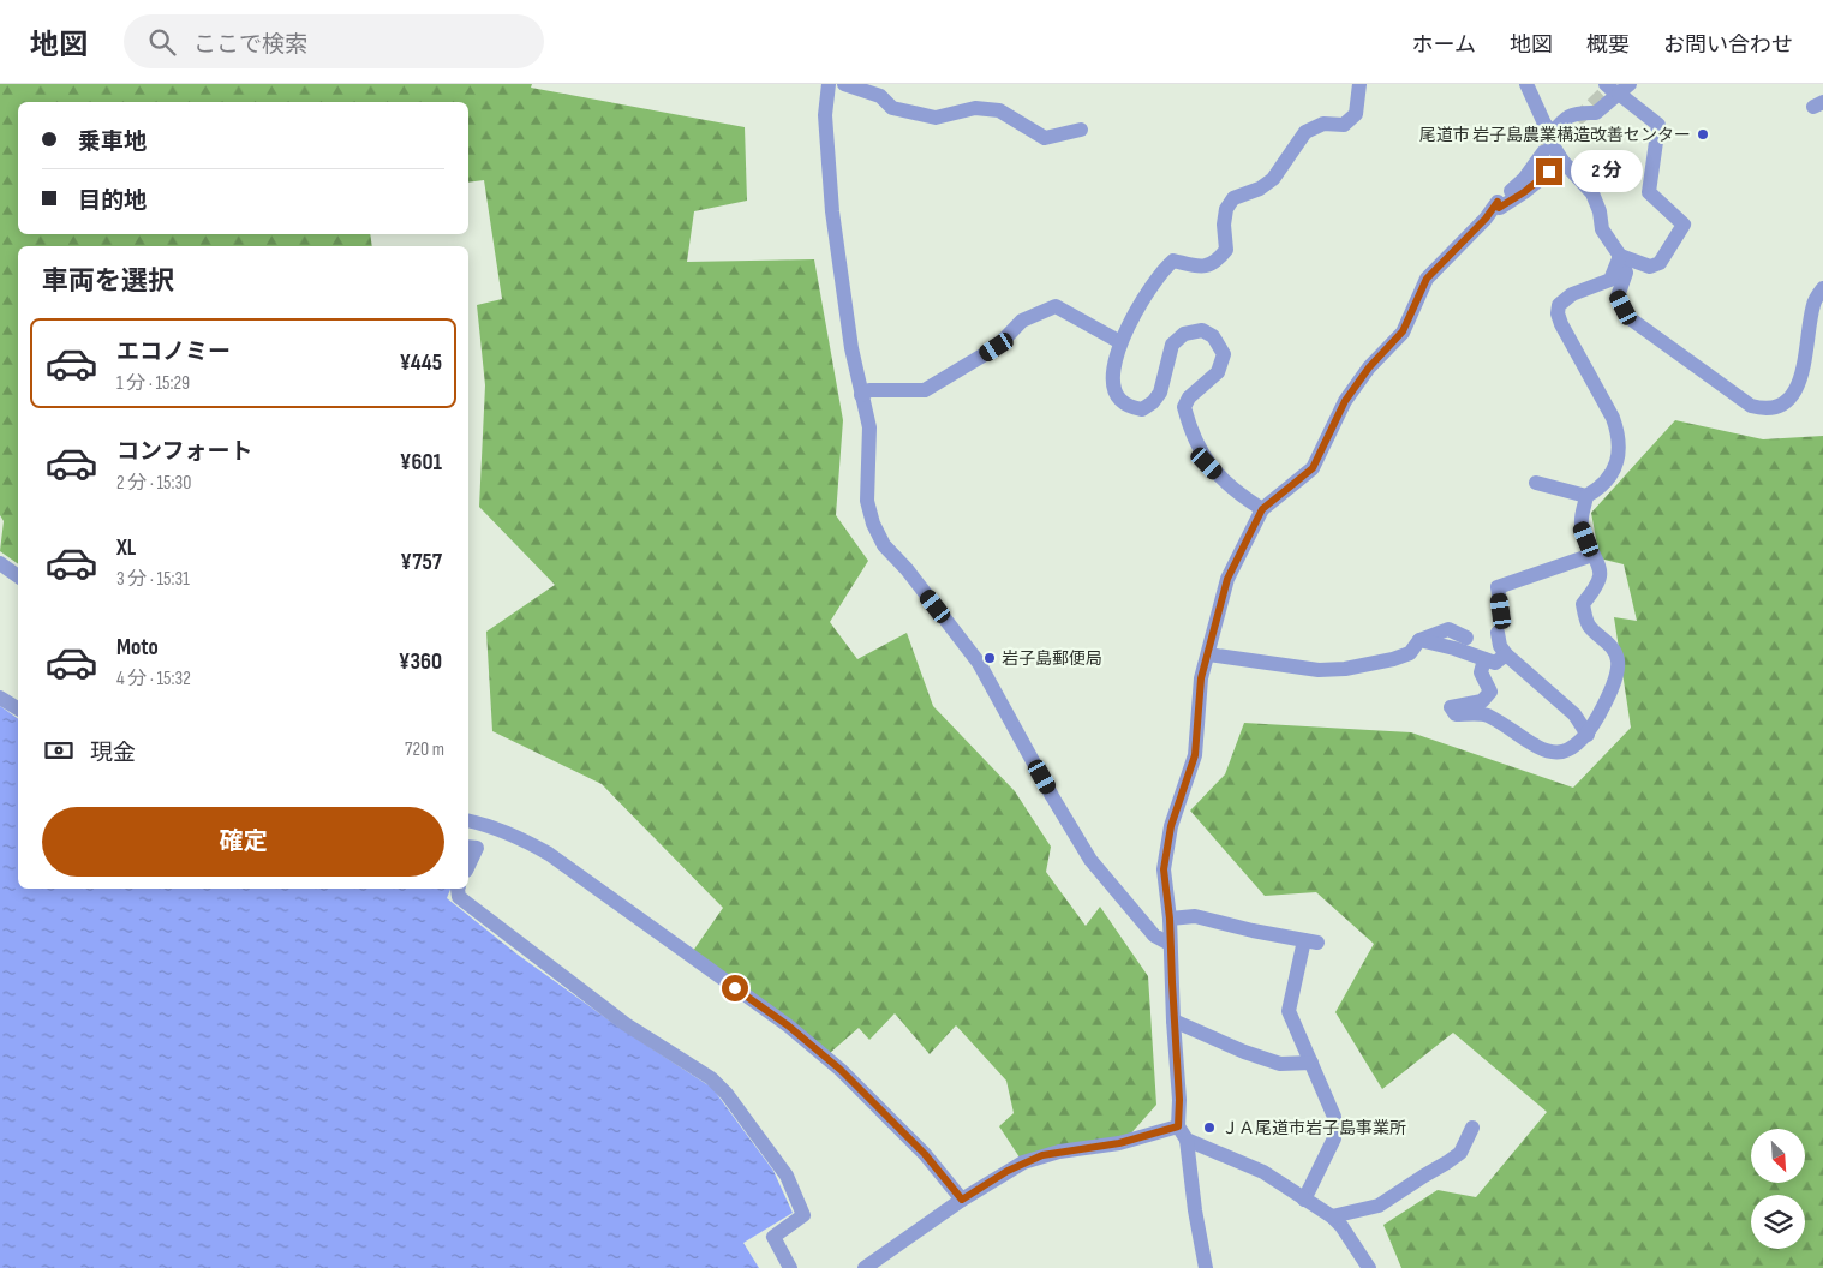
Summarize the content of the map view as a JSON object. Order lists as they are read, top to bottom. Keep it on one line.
{"places":["尾道市 岩子島農業構造改善センター","岩子島郵便局","ＪＡ尾道市岩子島事業所"],"north":"bottom right","page":{"header":"地図","search":"ここで検索","nav":["ホーム","地図","概要","お問い合わせ"],"banner":["乗車地","目的地"],"bubble":"2 分","heading":"車両を選択","list":[{"name":"エコノミー","note":"1 分 · 15:29","value":"¥445"},{"name":"コンフォート","note":"2 分 · 15:30","value":"¥601"},{"name":"XL","note":"3 分 · 15:31","value":"¥757"},{"name":"Moto","note":"4 分 · 15:32","value":"¥360"}],"pay":["現金","720 m"],"buttons":"確定"}}
